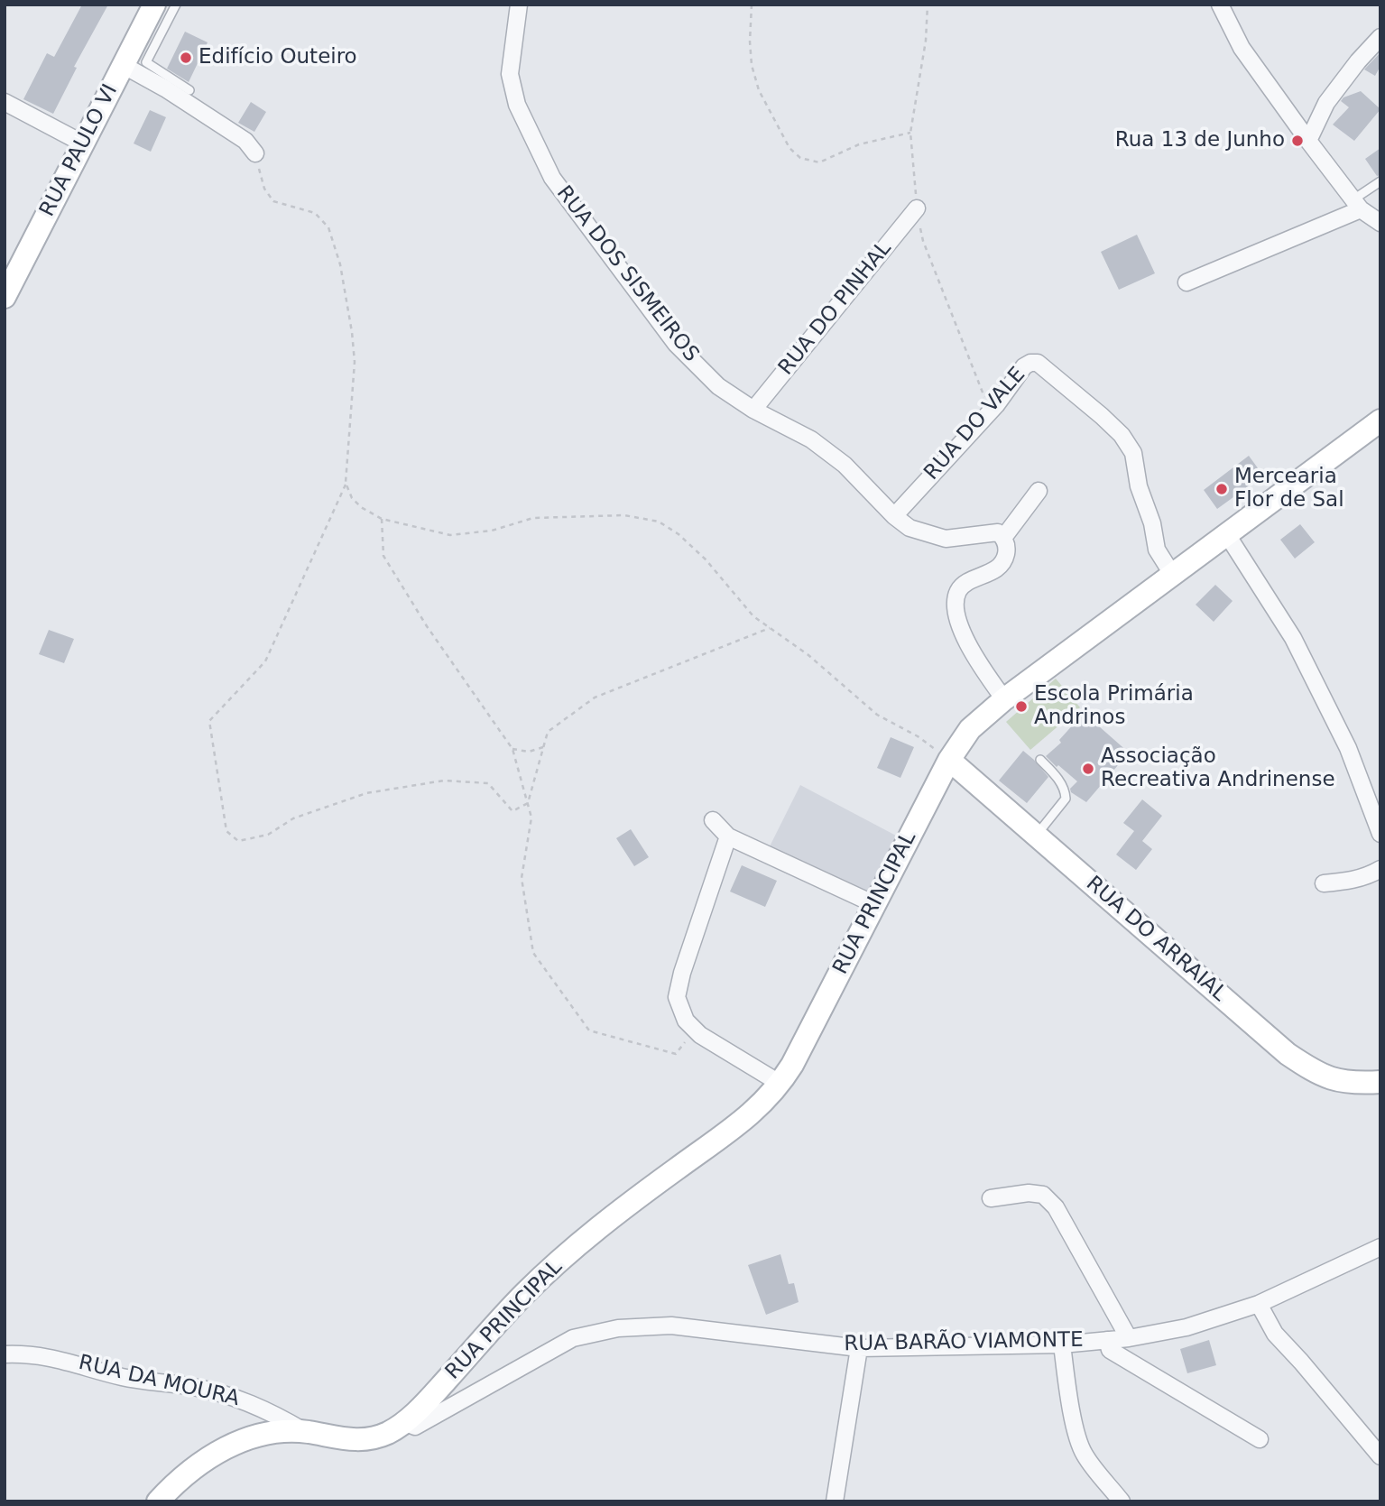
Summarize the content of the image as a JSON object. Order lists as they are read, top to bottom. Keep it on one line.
{"streets":{"main road":["RUA PAULO VI","RUA PRINCIPAL","RUA DO ARRAIAL"],"street":["RUA DOS SISMEIROS","RUA DO PINHAL","RUA DO VALE","RUA BARÃO VIAMONTE","RUA DA MOURA"]},"crossings":[["RUA DOS SISMEIROS","RUA DO PINHAL"],["RUA DOS SISMEIROS","RUA DO VALE"],["RUA DO VALE","RUA PRINCIPAL"],["RUA PRINCIPAL","RUA DO ARRAIAL"],["RUA PRINCIPAL","RUA BARÃO VIAMONTE"],["RUA PRINCIPAL","RUA DA MOURA"]],"places":["Edifício Outeiro","Rua 13 de Junho","Mercearia Flor de Sal","Escola Primária Andrinos","Associação Recreativa Andrinense"]}
